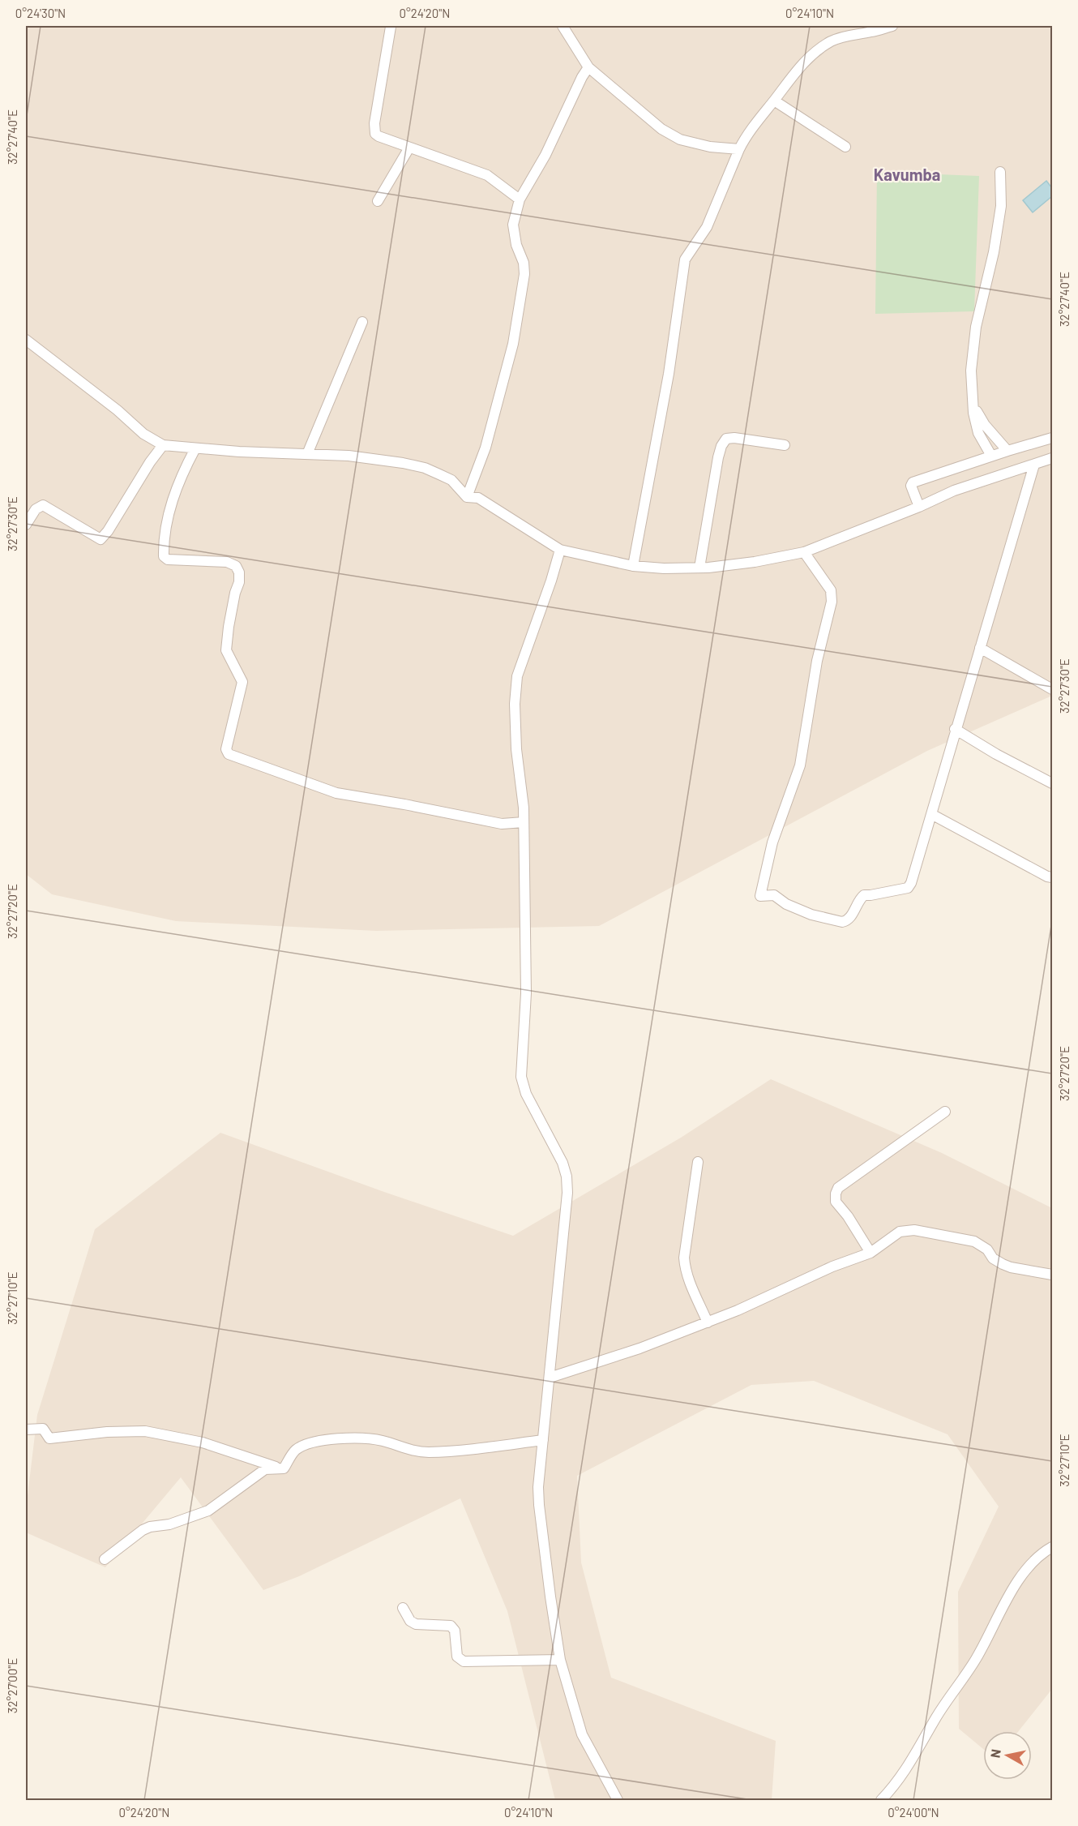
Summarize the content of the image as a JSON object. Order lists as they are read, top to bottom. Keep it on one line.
{"districts":["Kavumba"],"north":"left","coordinates":["0°24'30\"N","0°24'20\"N","0°24'10\"N","32°27'40\"E","32°27'30\"E","32°27'20\"E","32°27'10\"E","32°27'00\"E","0°24'00\"N"]}
